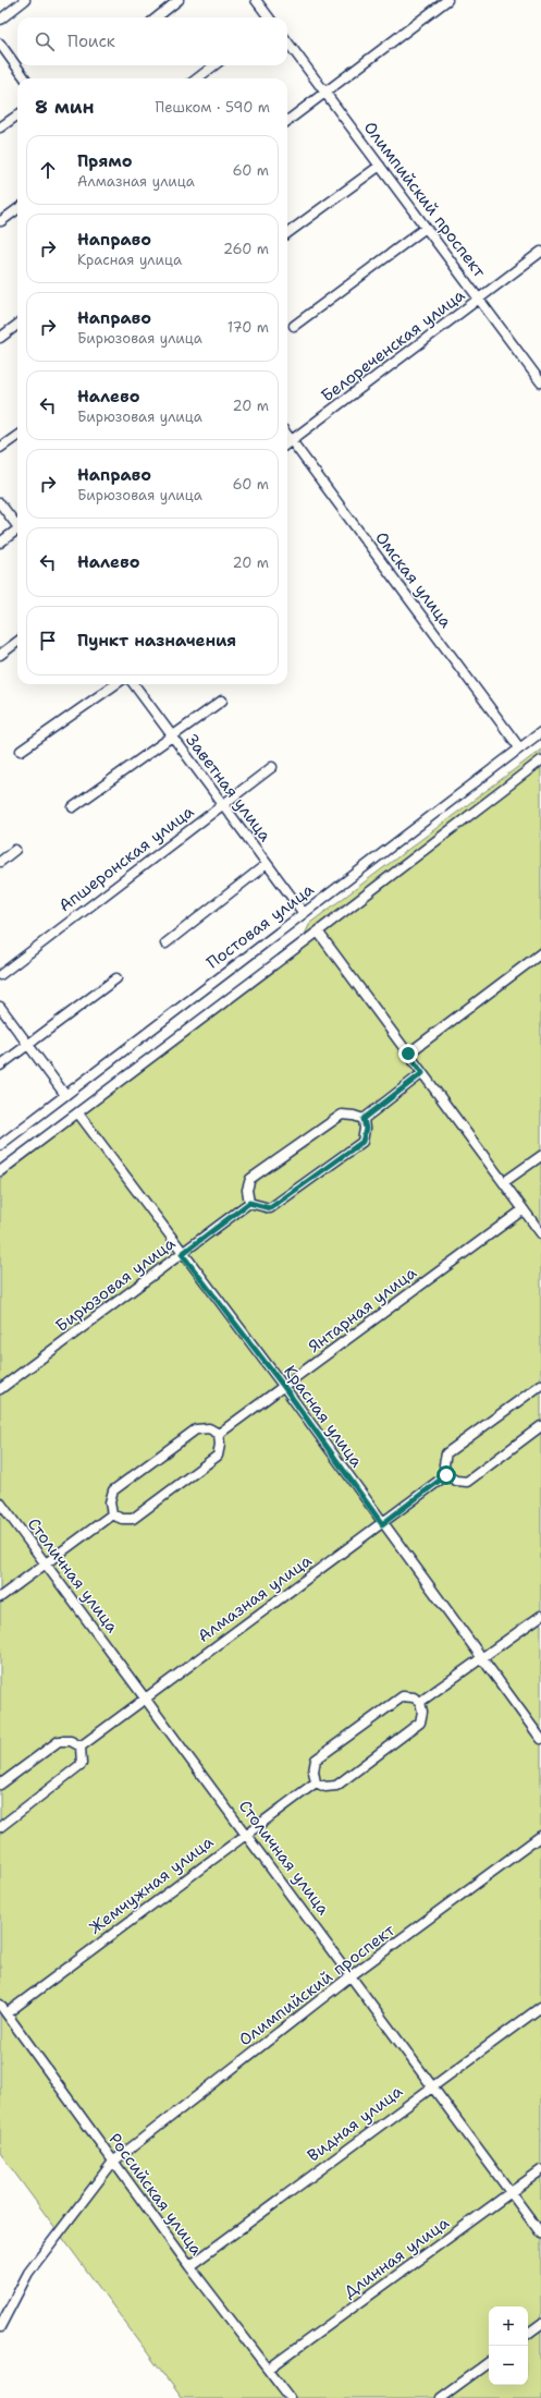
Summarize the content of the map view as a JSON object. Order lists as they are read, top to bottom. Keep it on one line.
{"streets":{"street":["Олимпийский проспект","Белореченская улица","Омская улица","Заветная улица","Апшеронская улица","Постовая улица","Бирюзовая улица","Янтарная улица","Красная улица","Столичная улица","Алмазная улица","Жемчужная улица","Видная улица","Российская улица","Длинная улица"]},"crossings":[["Олимпийский проспект","Белореченская улица"],["Олимпийский проспект","Столичная улица"],["Олимпийский проспект","Российская улица"],["Белореченская улица","Омская улица"],["Омская улица","Постовая улица"],["Заветная улица","Апшеронская улица"],["Заветная улица","Постовая улица"],["Бирюзовая улица","Красная улица"],["Янтарная улица","Красная улица"],["Красная улица","Алмазная улица"],["Столичная улица","Алмазная улица"],["Столичная улица","Жемчужная улица"],["Столичная улица","Видная улица"],["Столичная улица","Длинная улица"],["Жемчужная улица","Российская улица"],["Видная улица","Российская улица"],["Российская улица","Длинная улица"]],"page":{"search":"Поиск","heading":["8 мин","Пешком · 590 m"],"list":[["Прямо","Алмазная улица","60 m"],["Направо","Красная улица","260 m"],["Направо","Бирюзовая улица","170 m"],["Налево","Бирюзовая улица","20 m"],["Направо","Бирюзовая улица","60 m"],["Налево","20 m"],"Пункт назначения"],"map_buttons":["+","−"]}}
